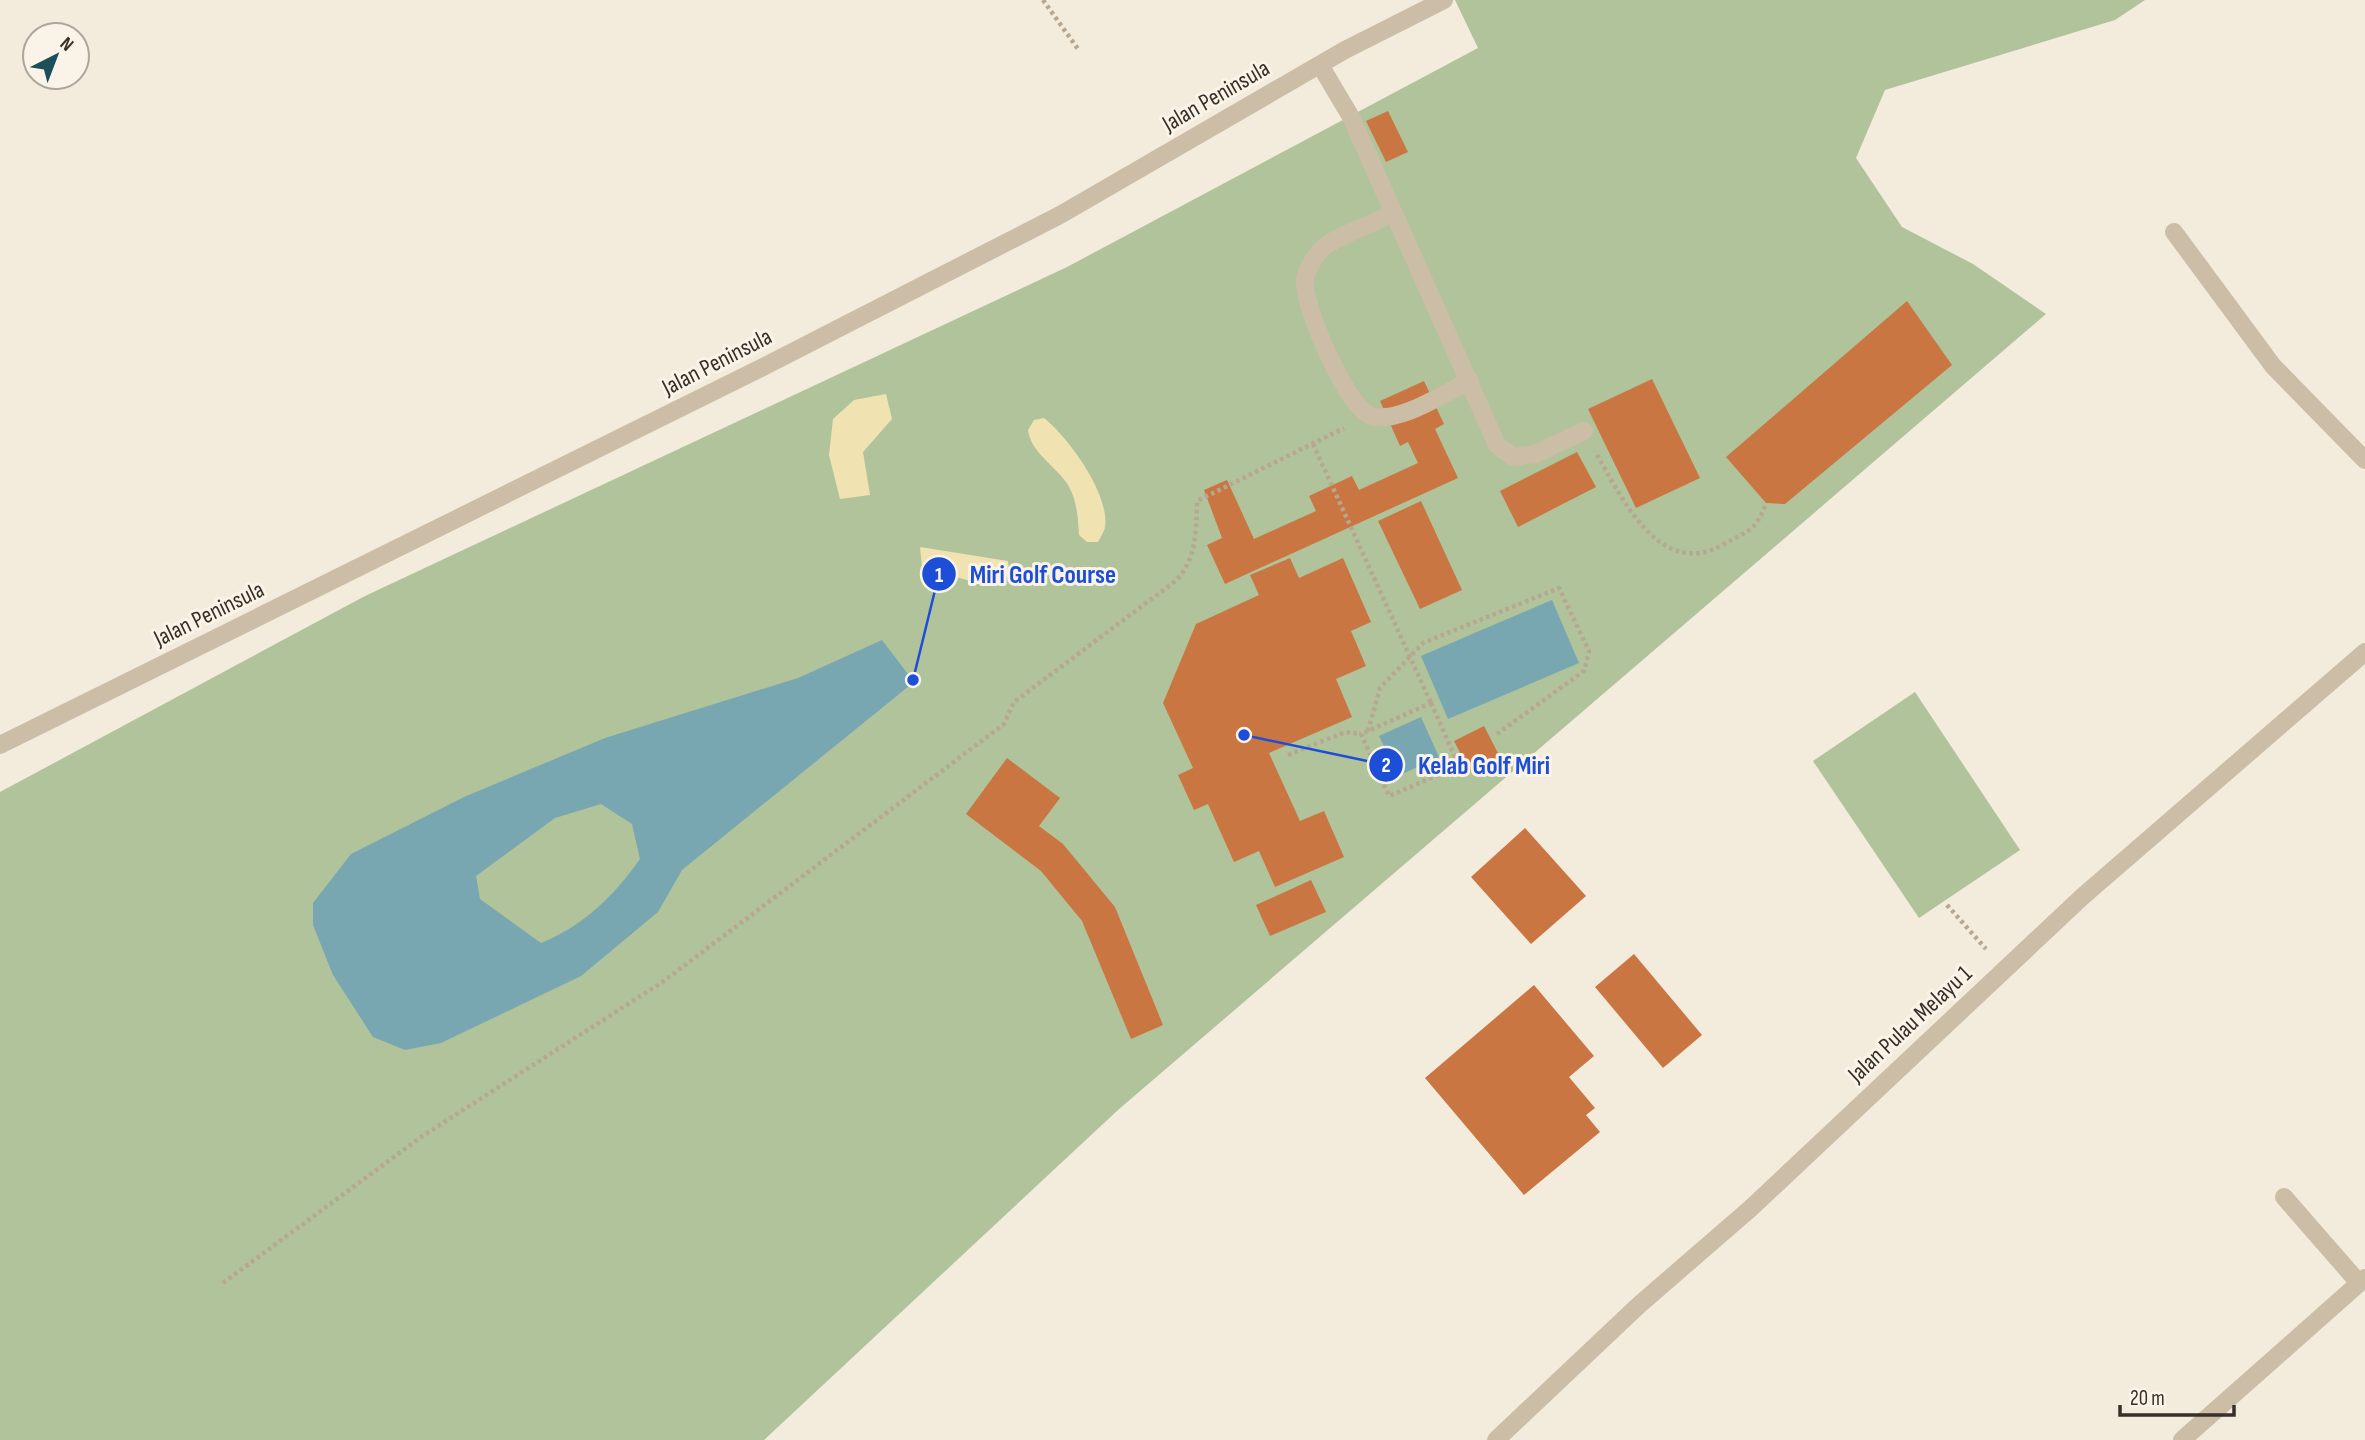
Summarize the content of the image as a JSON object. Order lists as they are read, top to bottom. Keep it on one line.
{"streets":{"street":["Jalan Peninsula","Jalan Pulau Melayu 1"]},"places":["Miri Golf Course","Kelab Golf Miri"],"scale_bar":"20 m","north":"top right"}
